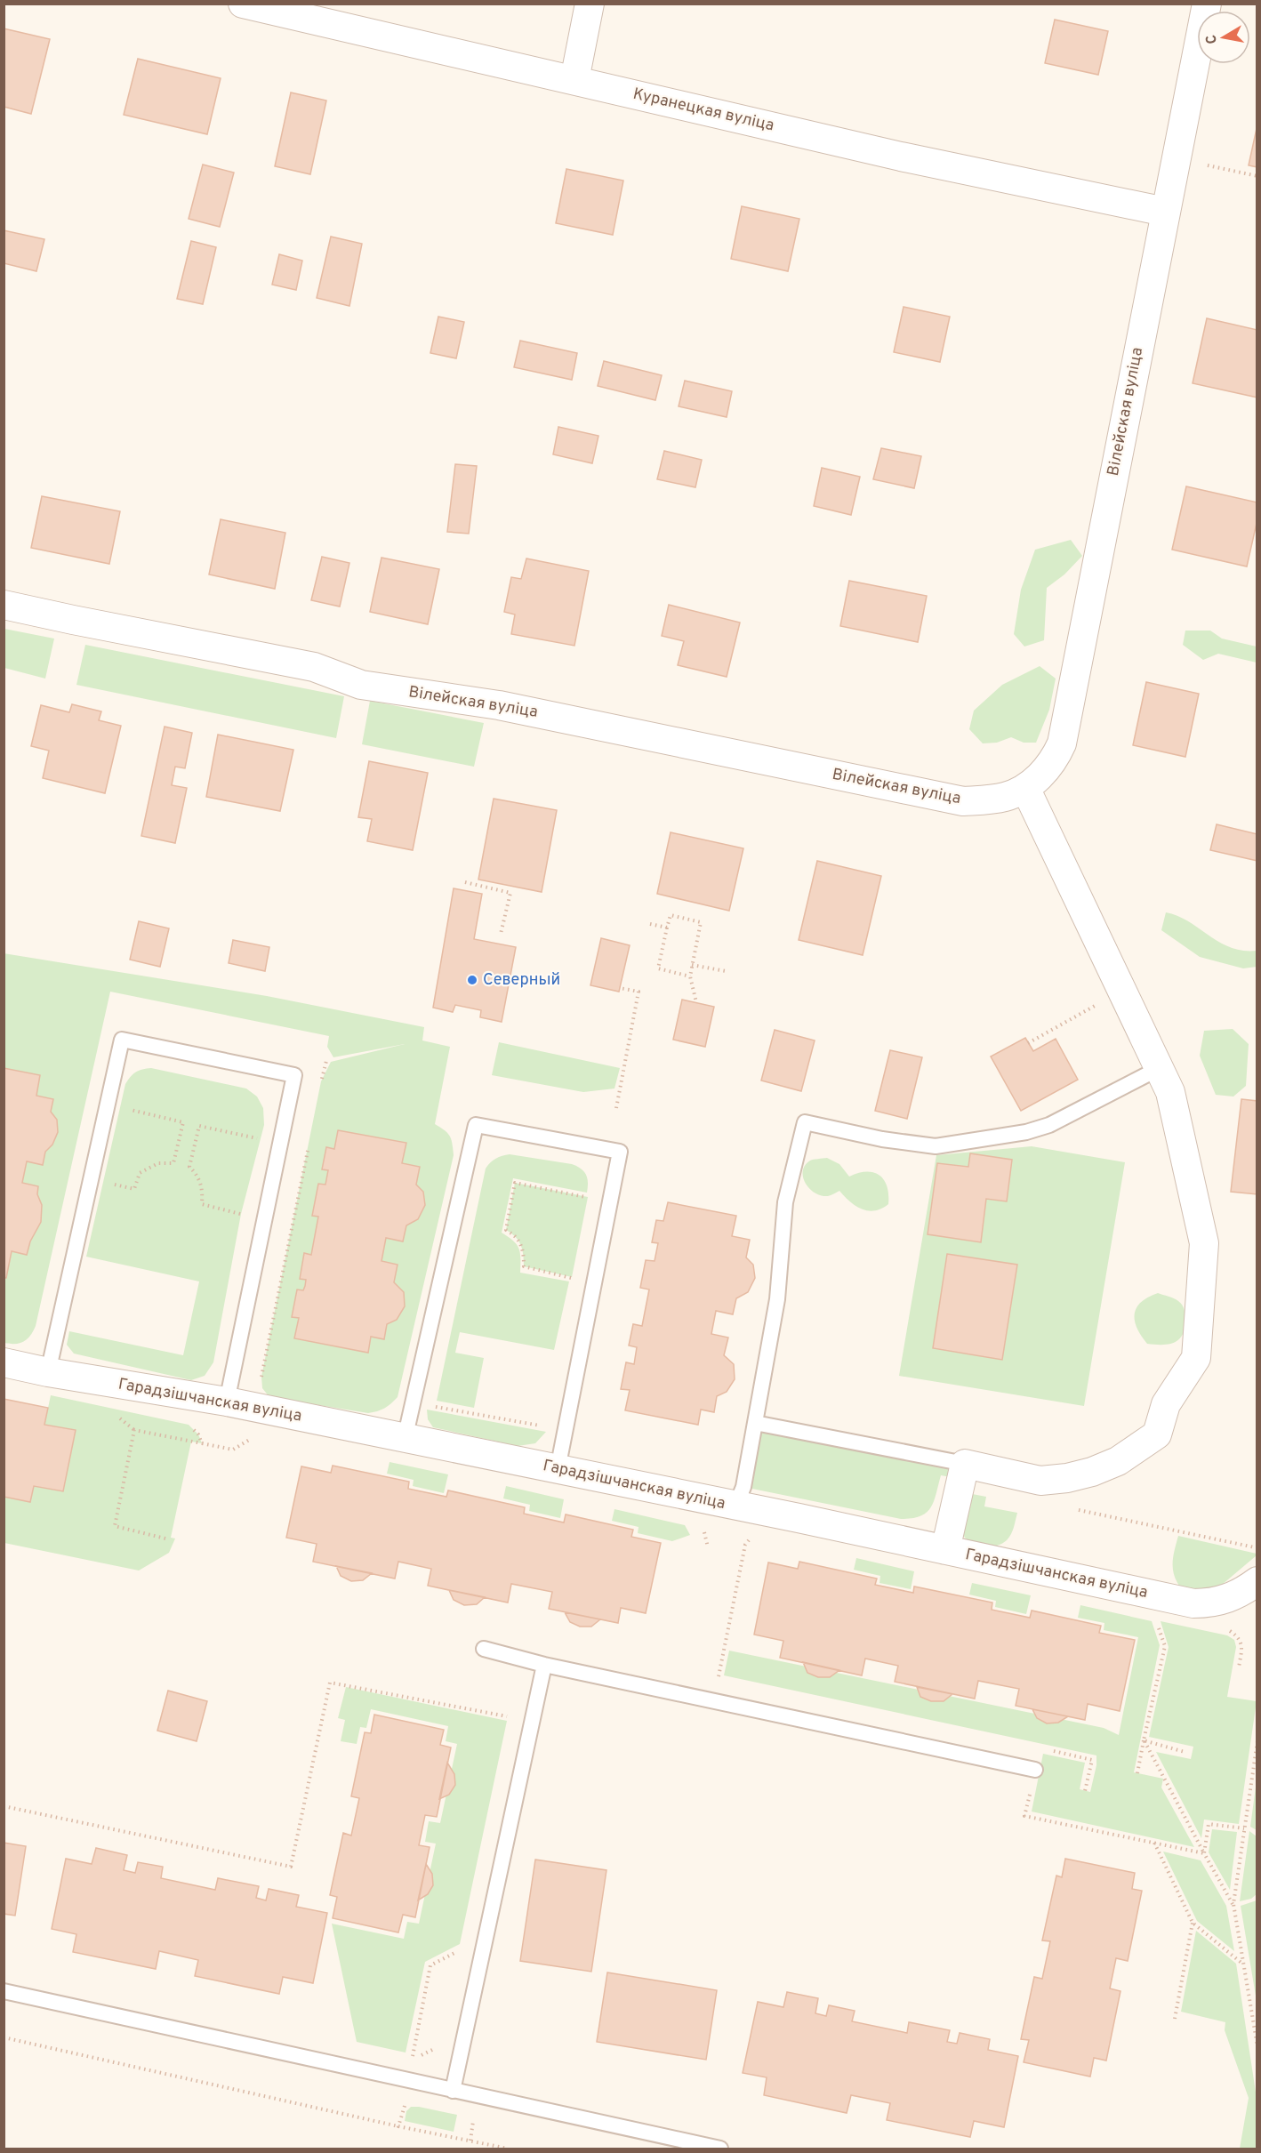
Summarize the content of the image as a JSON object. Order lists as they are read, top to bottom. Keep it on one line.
{"streets":{"street":["Куранецкая вуліца","Вілейская вуліца","Гарадзішчанская вуліца"]},"crossings":[["Куранецкая вуліца","Вілейская вуліца"]],"places":["Северный"],"north":"left"}
